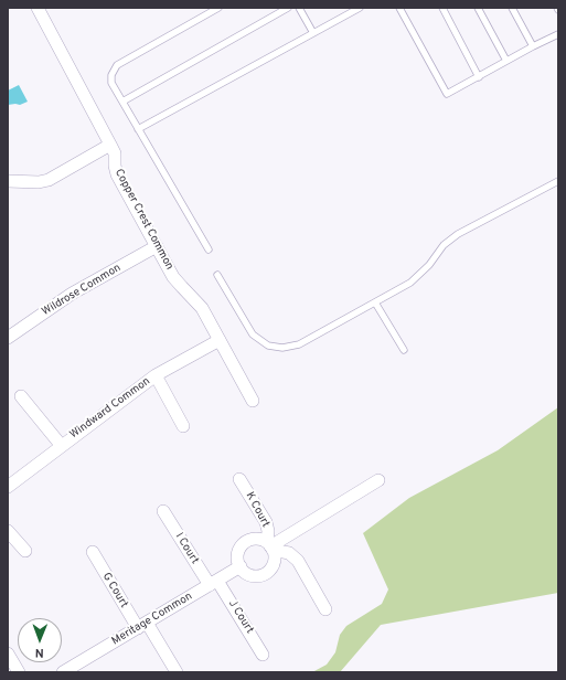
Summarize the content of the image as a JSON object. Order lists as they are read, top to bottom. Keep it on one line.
{"streets":{"street":["Copper Crest Common","Wildrose Common","Windward Common","K Court","I Court","G Court","J Court","Meritage Common"]},"crossings":[["Copper Crest Common","Wildrose Common"],["Copper Crest Common","Windward Common"],["K Court","Meritage Common"],["I Court","J Court"],["I Court","Meritage Common"],["G Court","Meritage Common"],["J Court","Meritage Common"]],"north":"bottom"}
